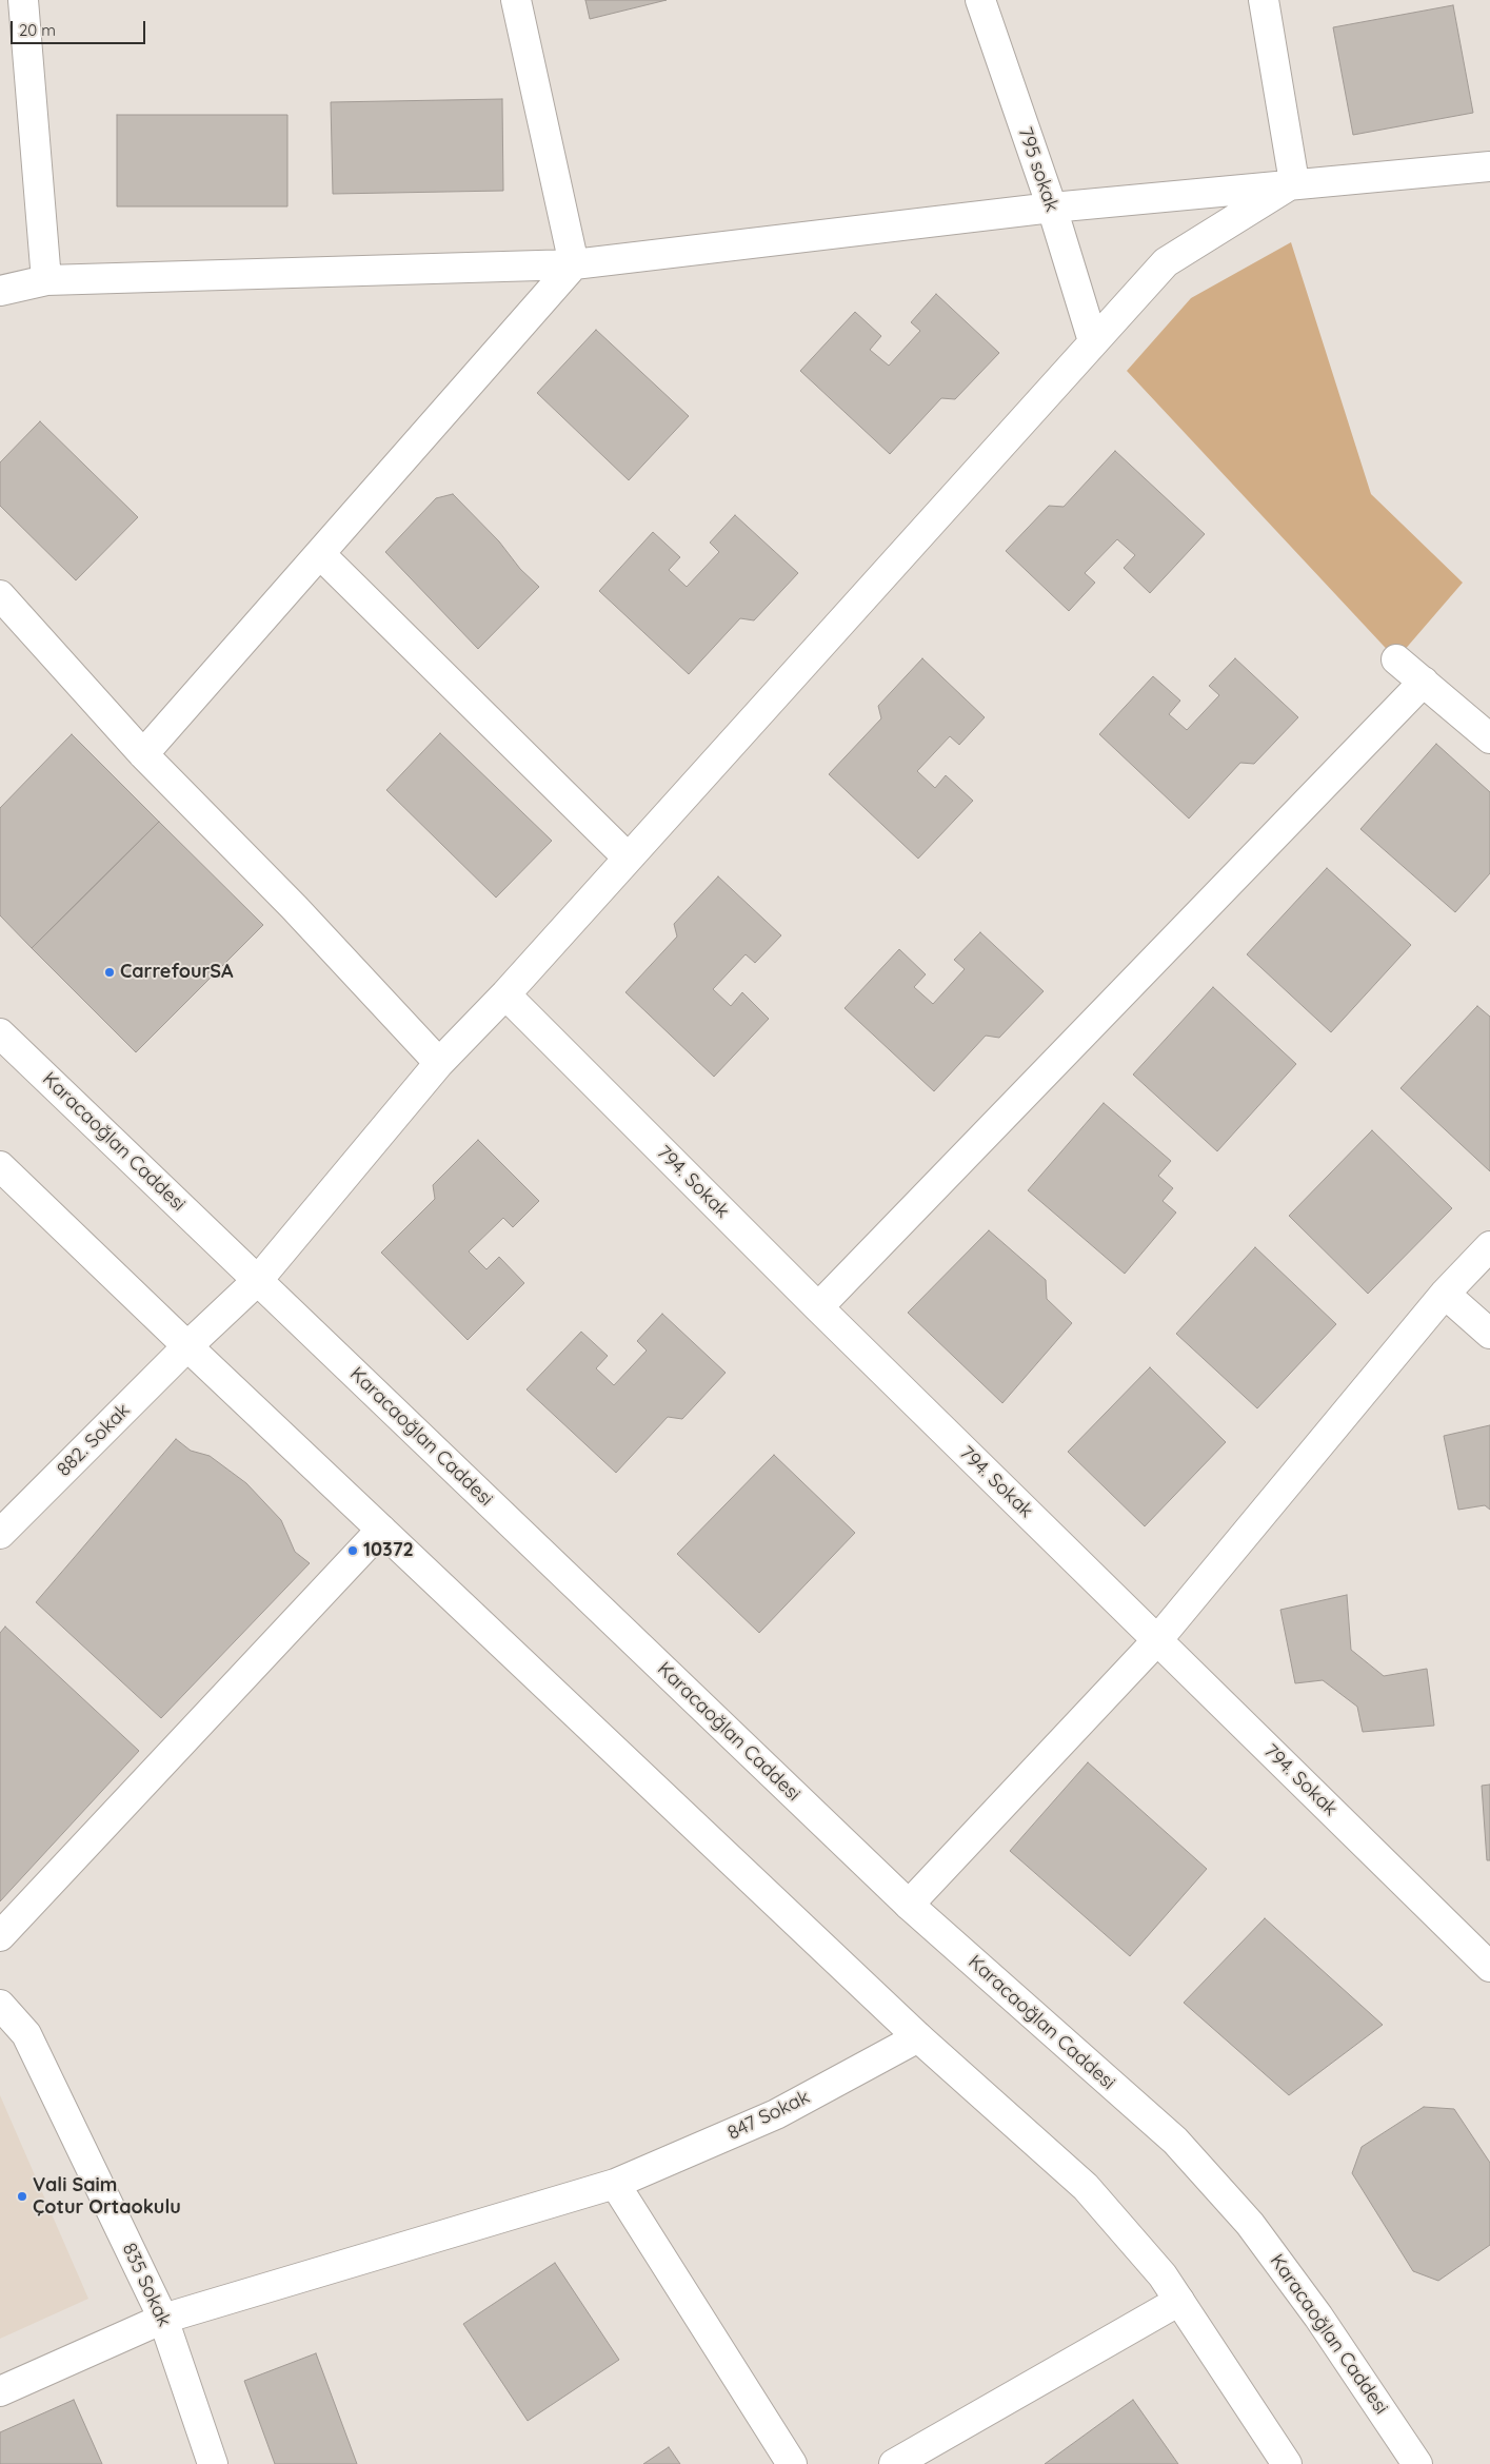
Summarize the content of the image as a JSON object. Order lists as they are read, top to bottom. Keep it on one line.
{"streets":{"street":["795 sokak","Karacaoğlan Caddesi","794. Sokak","882. Sokak","847 Sokak","835 Sokak"]},"crossings":[["795 sokak","882. Sokak"],["Karacaoğlan Caddesi","882. Sokak"],["794. Sokak","882. Sokak"],["847 Sokak","835 Sokak"]],"places":["CarrefourSA","10372","Vali Saim Çotur Ortaokulu"],"scale_bar":"20 m"}
